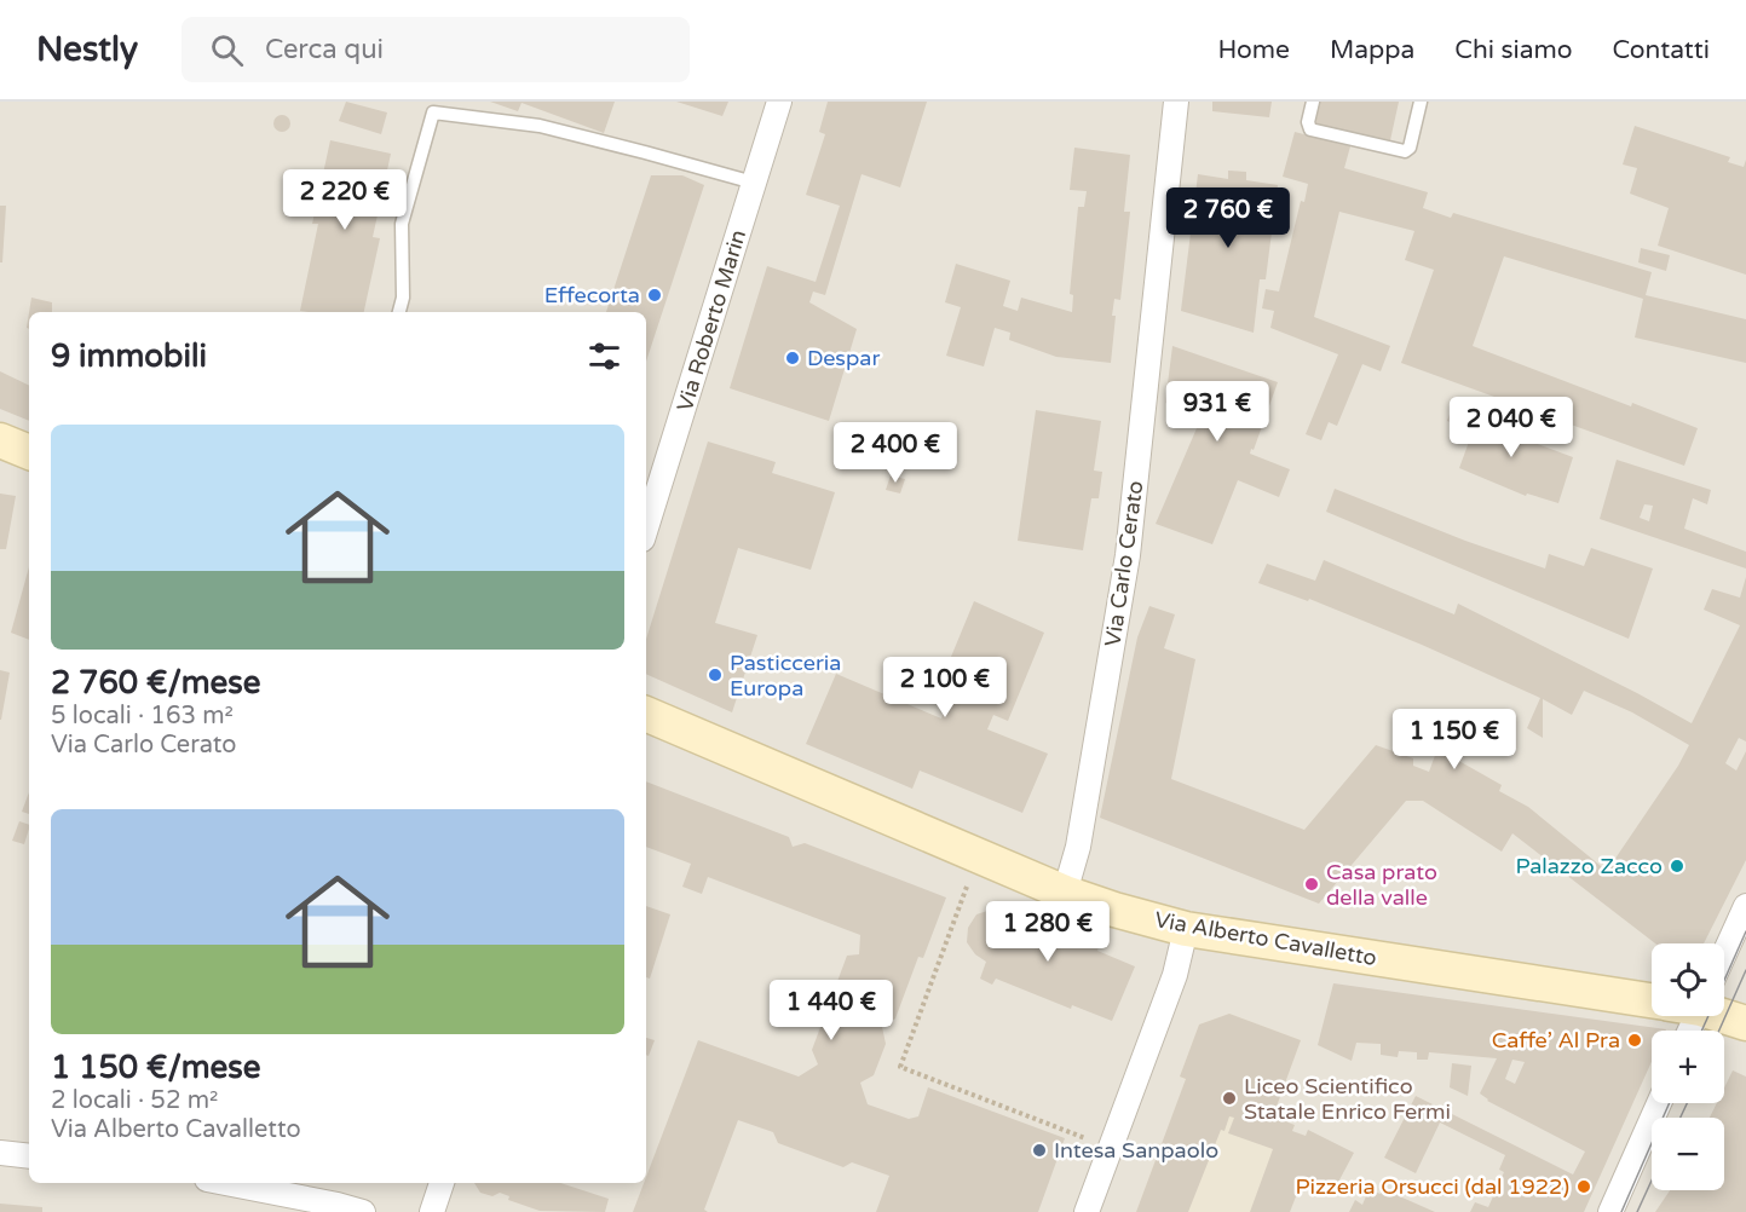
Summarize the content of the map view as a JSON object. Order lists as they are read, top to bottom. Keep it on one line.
{"streets":{"street":["Via Roberto Marin","Via Carlo Cerato","Via Alberto Cavalletto"]},"crossings":[["Via Carlo Cerato","Via Alberto Cavalletto"]],"places":["Effecorta","Despar","Pasticceria Europa","Palazzo Zacco","Casa prato della valle","Caffe’ Al Pra","Liceo Scientifico Statale Enrico Fermi","Intesa Sanpaolo","Pizzeria Orsucci (dal 1922)"],"page":{"header":"Nestly","search":"Cerca qui","nav":["Home","Mappa","Chi siamo","Contatti"],"price":["2 220 €","2 760 €","931 €","2 040 €","2 400 €","2 100 €","1 150 €","1 280 €","1 440 €"],"heading":"9 immobili","list":[{"name":"2 760 €/mese","note":"5 locali · 163 m² · Via Carlo Cerato"},{"name":"1 150 €/mese","note":"2 locali · 52 m² · Via Alberto Cavalletto"}],"map_buttons":["+","−"]}}
